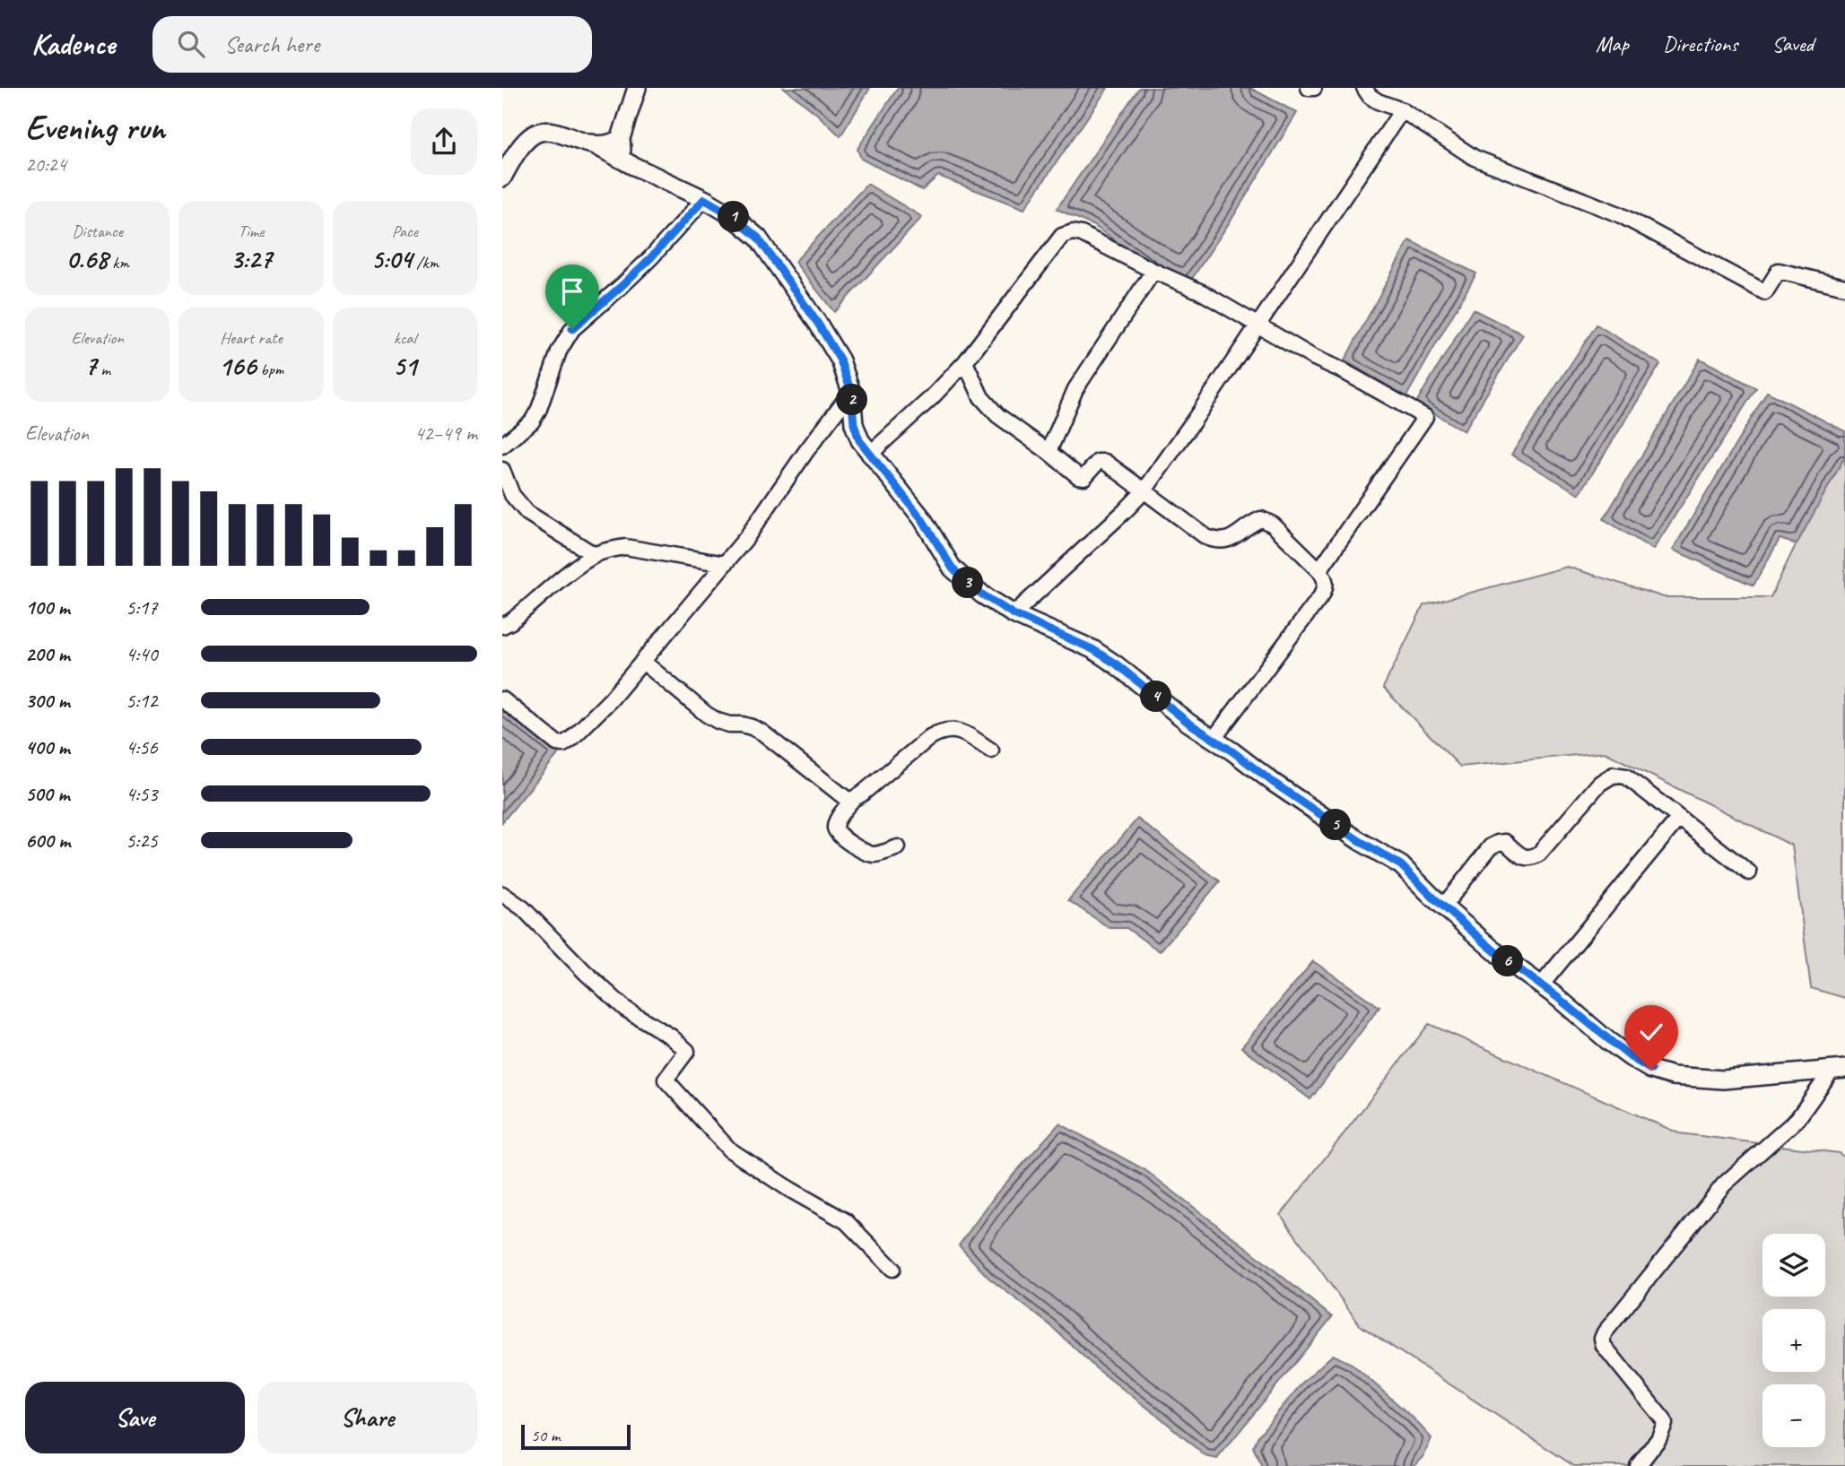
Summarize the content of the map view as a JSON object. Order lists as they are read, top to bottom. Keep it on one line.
{"scale_bar":"50 m","page":{"header":"Kadence","search":"Search here","nav":["Map","Directions","Saved"],"heading":["Evening run","20:24"],"stats":[["Distance","0.68 km"],["Time","3:27"],["Pace","5:04 /km"],["Elevation","7 m"],["Heart rate","166 bpm"],["kcal","51"]],"pins":["1","2","3","4","5","6"],"chart":["Elevation","42–49 m"],"list":[{"name":"100 m","note":"5:17"},{"name":"200 m","note":"4:40"},{"name":"300 m","note":"5:12"},{"name":"400 m","note":"4:56"},{"name":"500 m","note":"4:53"},{"name":"600 m","note":"5:25"}],"map_buttons":["+","−"],"buttons":["Save","Share"],"scale":"50 m"}}
